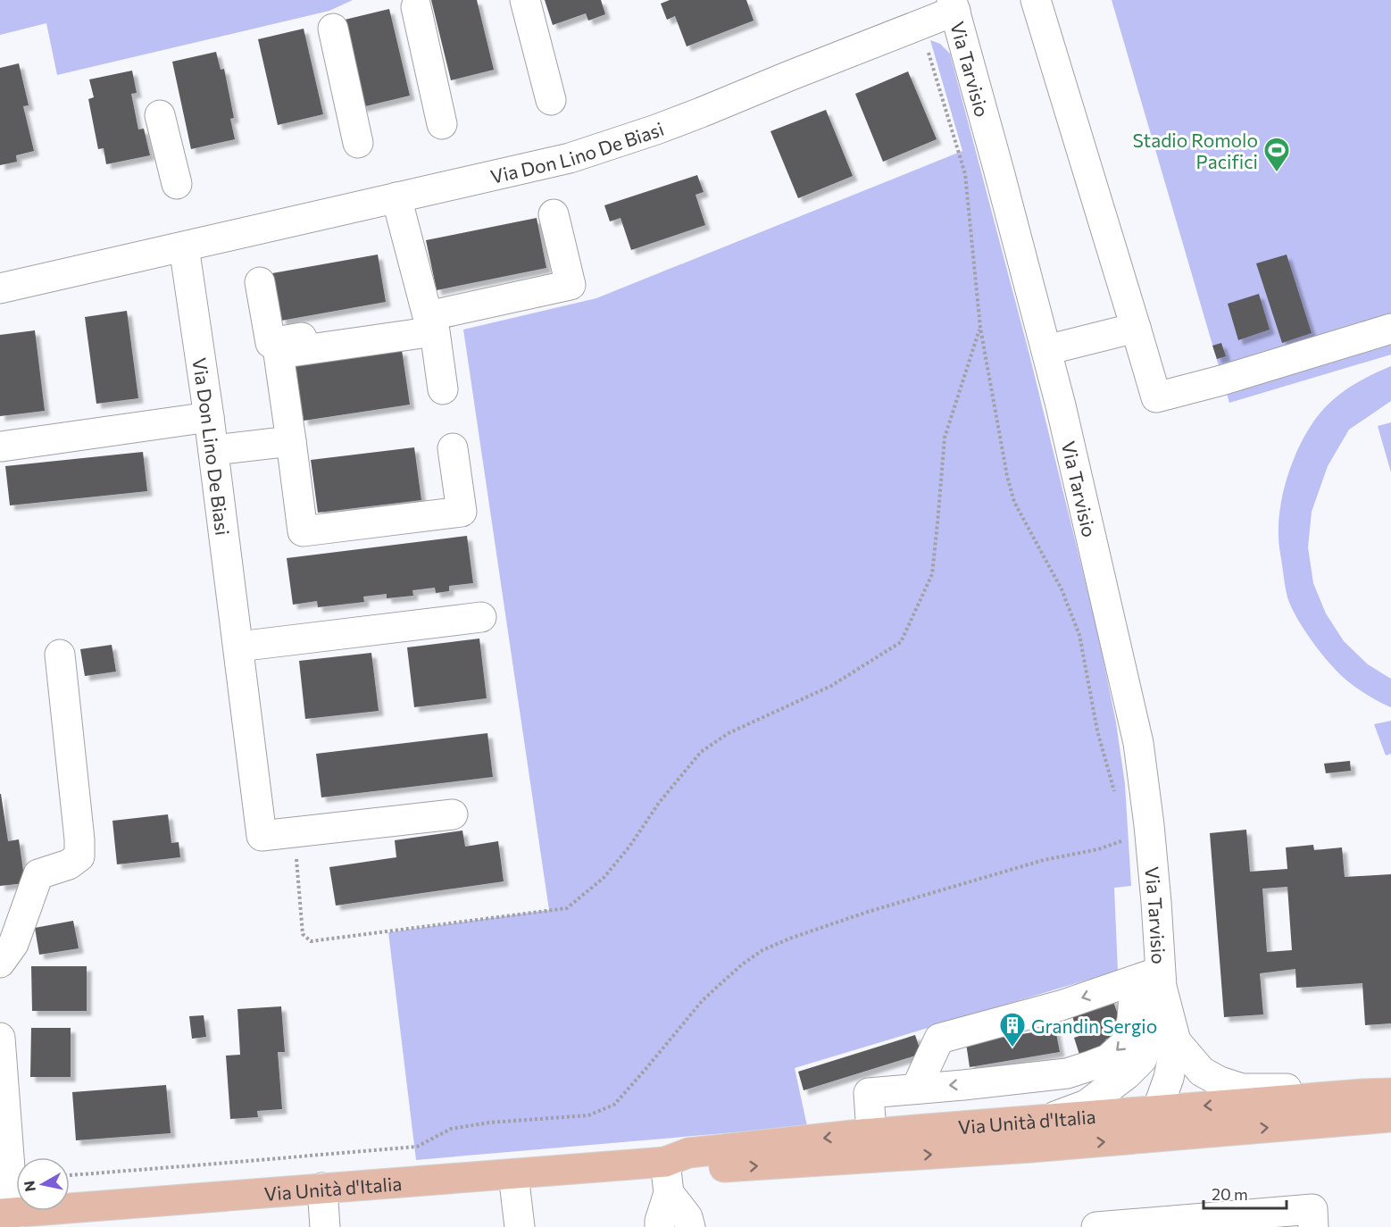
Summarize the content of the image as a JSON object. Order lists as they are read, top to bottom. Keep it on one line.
{"streets":{"main road":["Via Unità d'Italia"],"street":["Via Tarvisio","Via Don Lino De Biasi"]},"crossings":[["Via Tarvisio","Via Don Lino De Biasi"],["Via Tarvisio","Via Unità d'Italia"]],"places":{"sports":["Stadio Romolo Pacifici"],"building":["Grandin Sergio"]},"scale_bar":"20 m","north":"left"}
